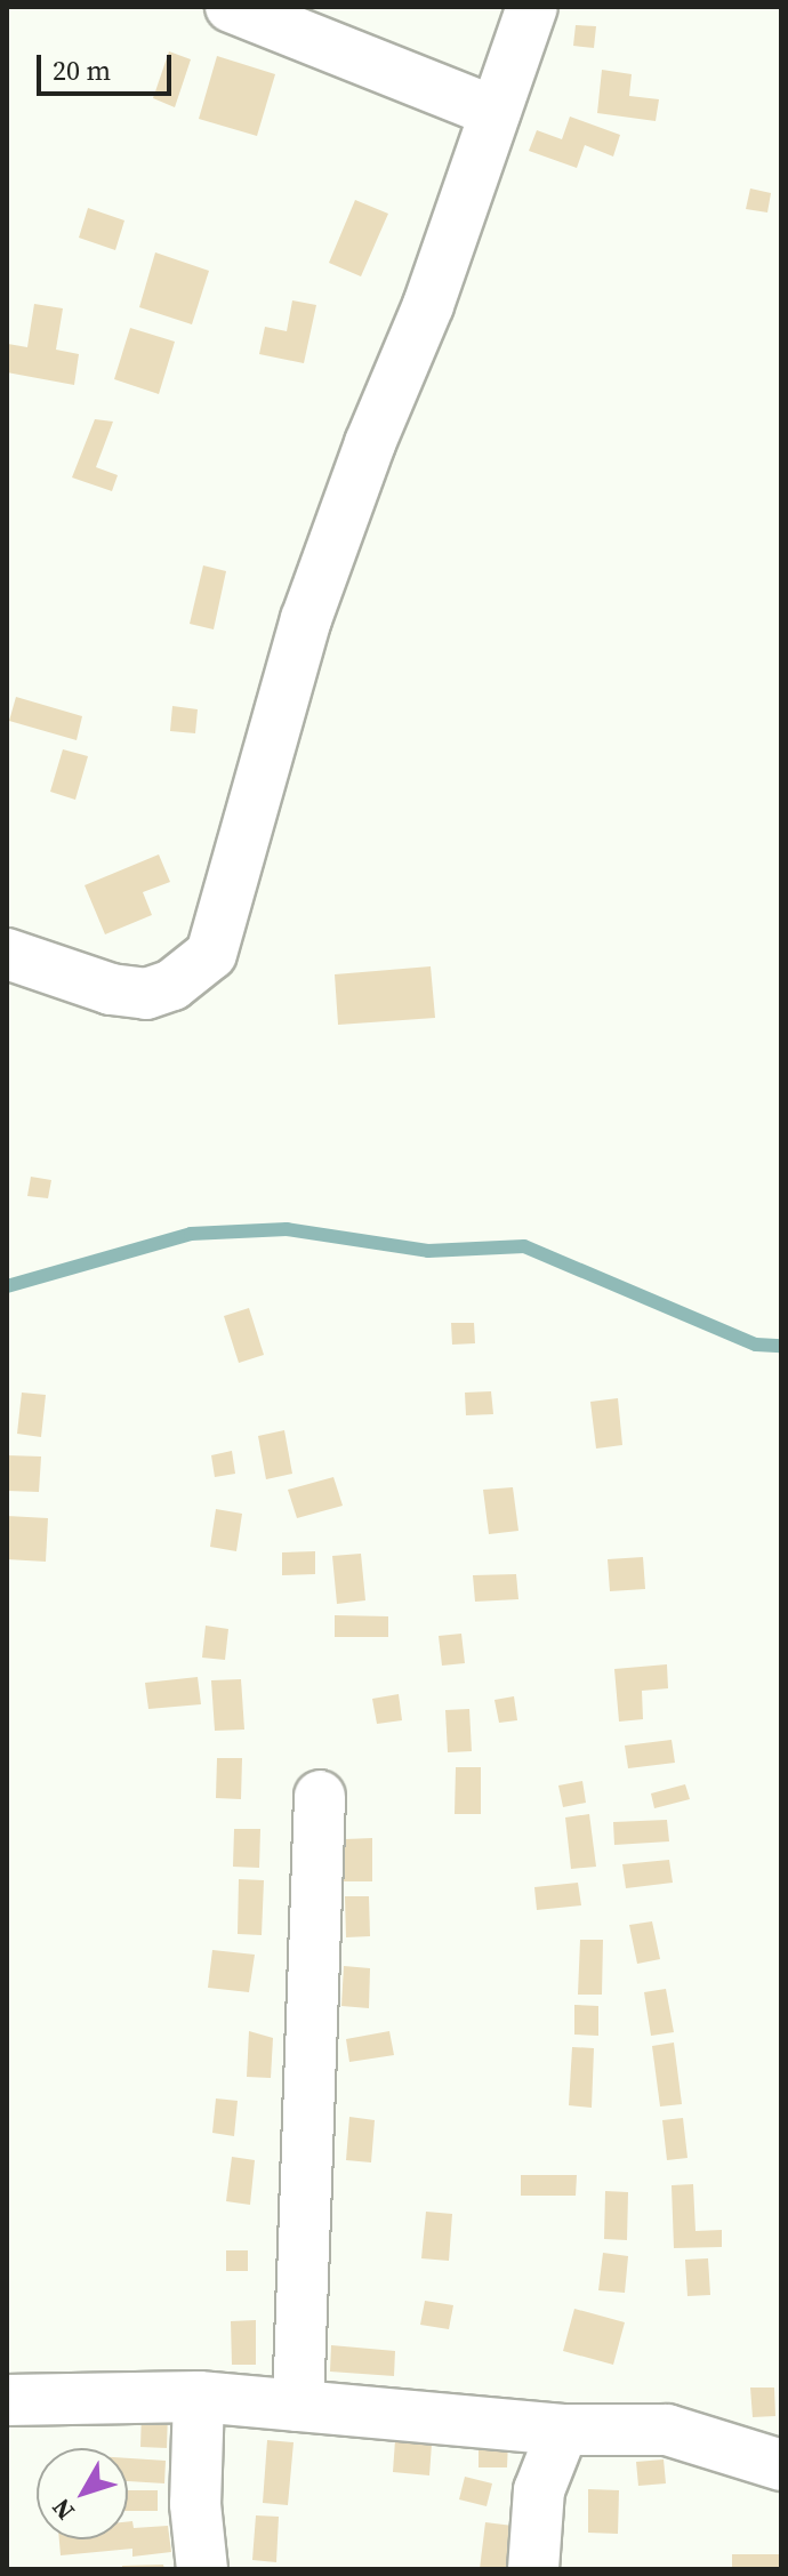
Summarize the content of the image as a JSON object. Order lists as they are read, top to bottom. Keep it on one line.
{"scale_bar":"20 m","north":"bottom left"}
